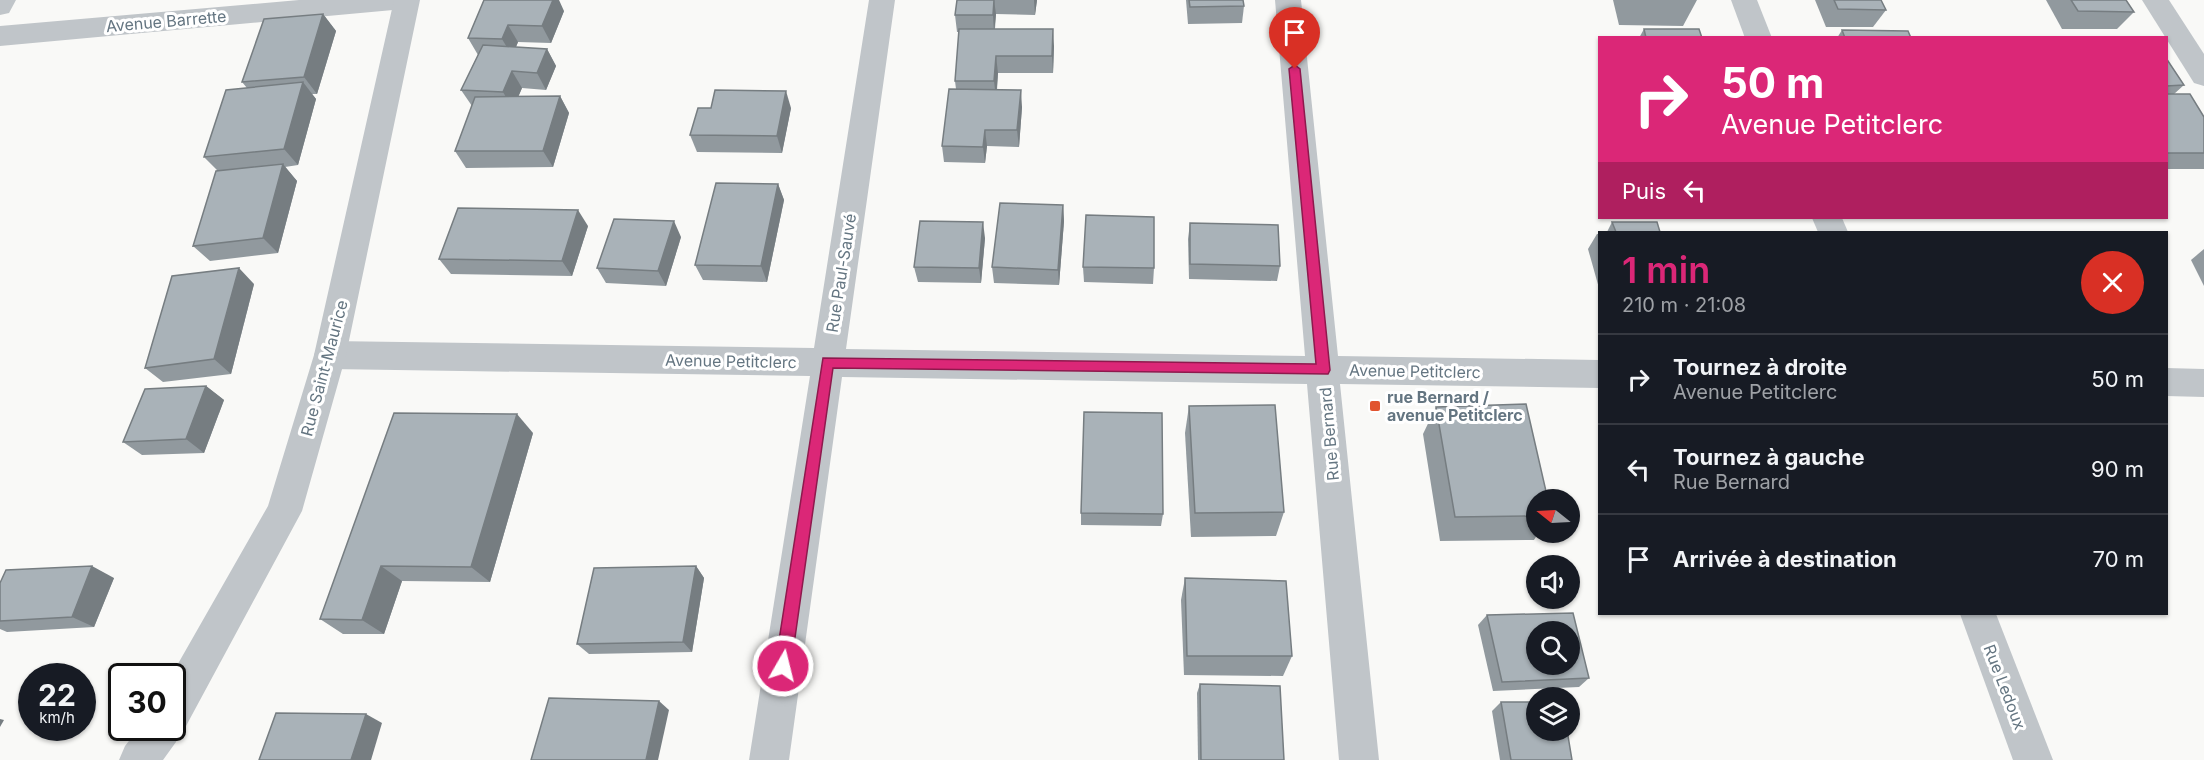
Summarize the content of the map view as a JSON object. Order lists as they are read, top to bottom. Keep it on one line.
{"streets":{"street":["Avenue Barrette","Rue Paul-Sauvé","Avenue Petitclerc","Rue Saint-Maurice","Rue Bernard","Rue Ledoux"]},"crossings":[["Avenue Barrette","Rue Saint-Maurice"],["Rue Paul-Sauvé","Avenue Petitclerc"],["Avenue Petitclerc","Rue Saint-Maurice"],["Avenue Petitclerc","Rue Bernard"]],"places":{"transit":["rue Bernard / avenue Petitclerc"]},"north":"left","page":{"turn":["50 m","Avenue Petitclerc"],"then":"Puis","heading":["1 min","210 m · 21:08"],"list":[{"name":"Tournez à droite","note":"Avenue Petitclerc","value":"50 m"},{"name":"Tournez à gauche","note":"Rue Bernard","value":"90 m"},{"name":"Arrivée à destination","value":"70 m"}],"speed":"22 km/h","limit":"30"}}
